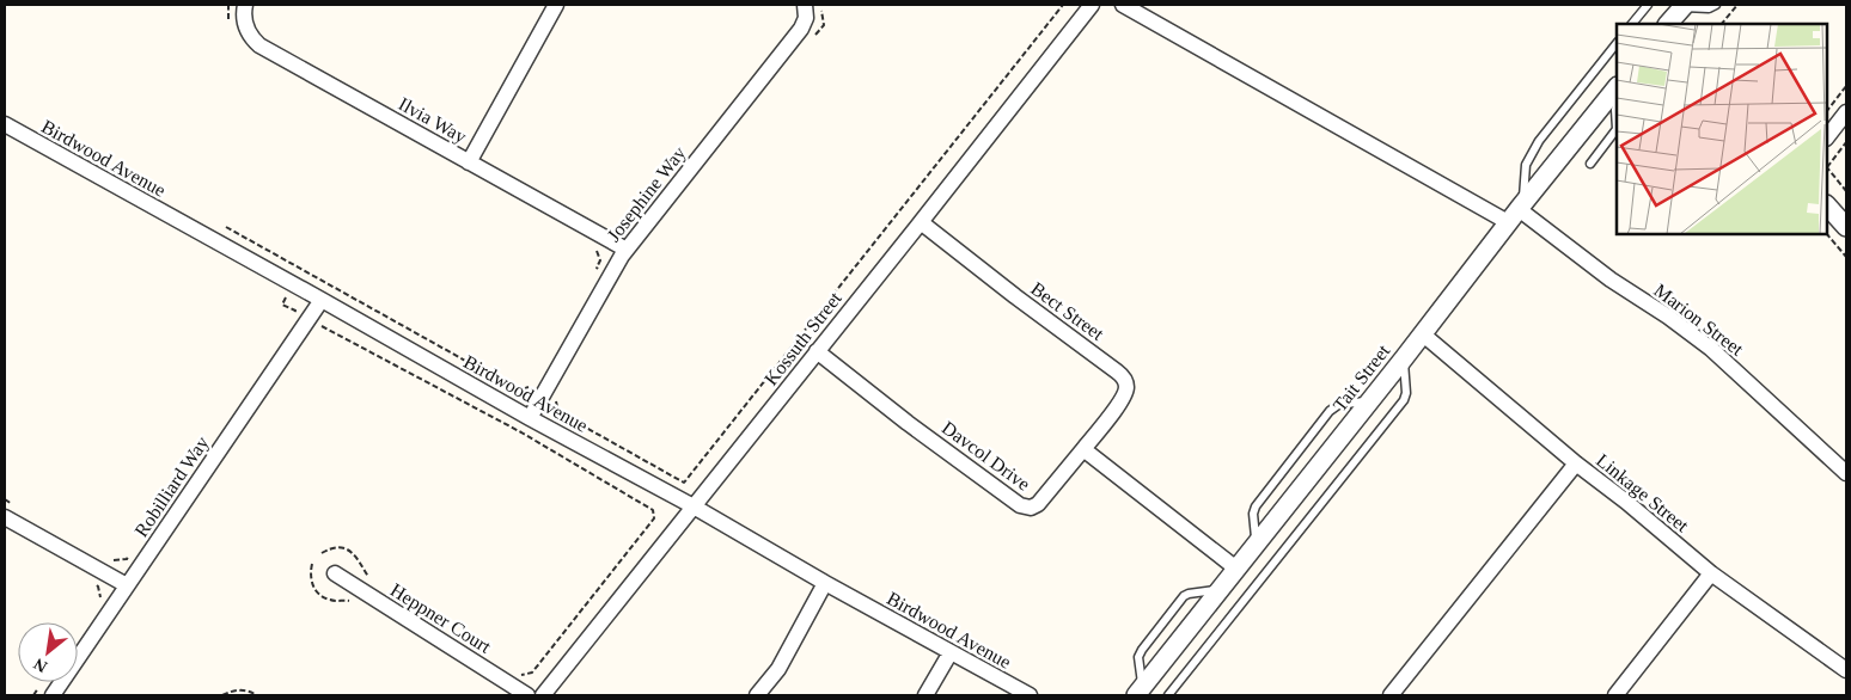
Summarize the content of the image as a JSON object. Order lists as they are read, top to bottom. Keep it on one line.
{"streets":{"street":["Ilvia Way","Birdwood Avenue","Josephine Way","Bect Street","Marion Street","Kossuth Street","Tait Street","Davcol Drive","Robilliard Way","Linkage Street","Heppner Court"]},"crossings":[["Ilvia Way","Josephine Way"],["Birdwood Avenue","Josephine Way"],["Birdwood Avenue","Kossuth Street"],["Birdwood Avenue","Robilliard Way"],["Bect Street","Kossuth Street"],["Bect Street","Davcol Drive"],["Marion Street","Tait Street"],["Kossuth Street","Davcol Drive"],["Tait Street","Linkage Street"]],"north":"bottom left"}
